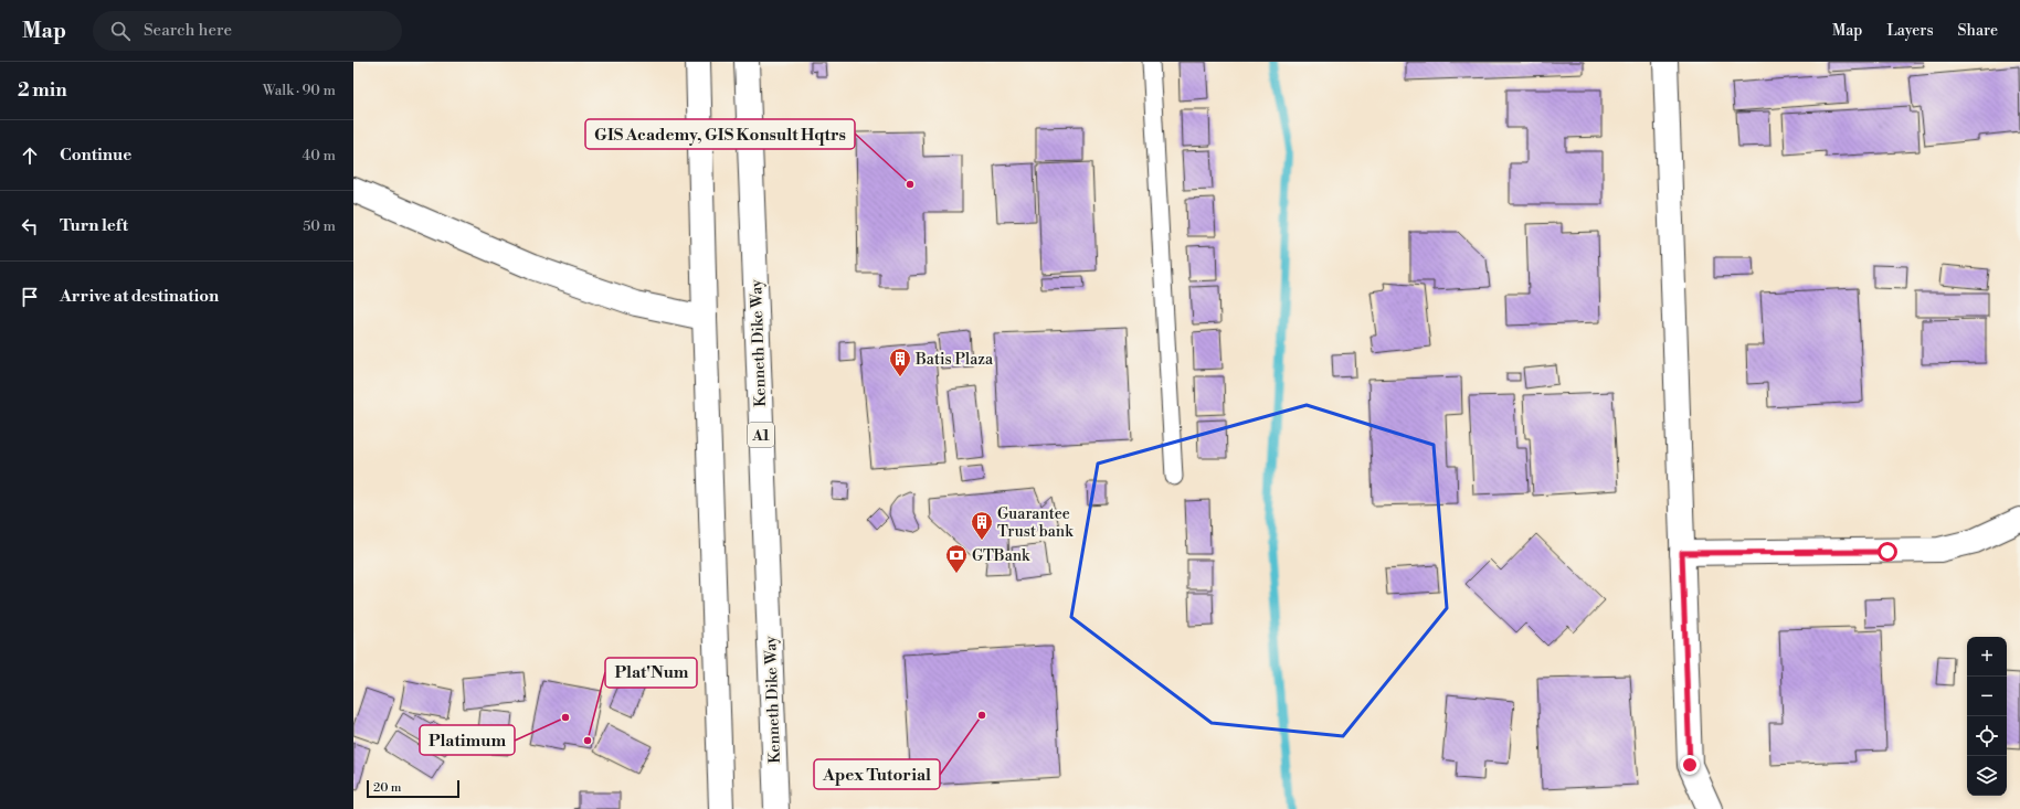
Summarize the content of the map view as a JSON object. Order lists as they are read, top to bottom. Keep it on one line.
{"streets":{"main road":["Kenneth Dike Way","A1"]},"places":{"other":["GIS Academy, GIS Konsult Hqtrs","Apex Tutorial","Platimum","Plat'Num"],"building":["Batis Plaza","Guarantee Trust bank"],"bank":["GTBank"]},"scale_bar":"20 m","page":{"header":"Map","search":"Search here","nav":["Map","Layers","Share"],"heading":["2 min","Walk · 90 m"],"list":[["Continue","40 m"],["Turn left","50 m"],"Arrive at destination"],"map_buttons":["+","−"],"scale":"20 m"}}
